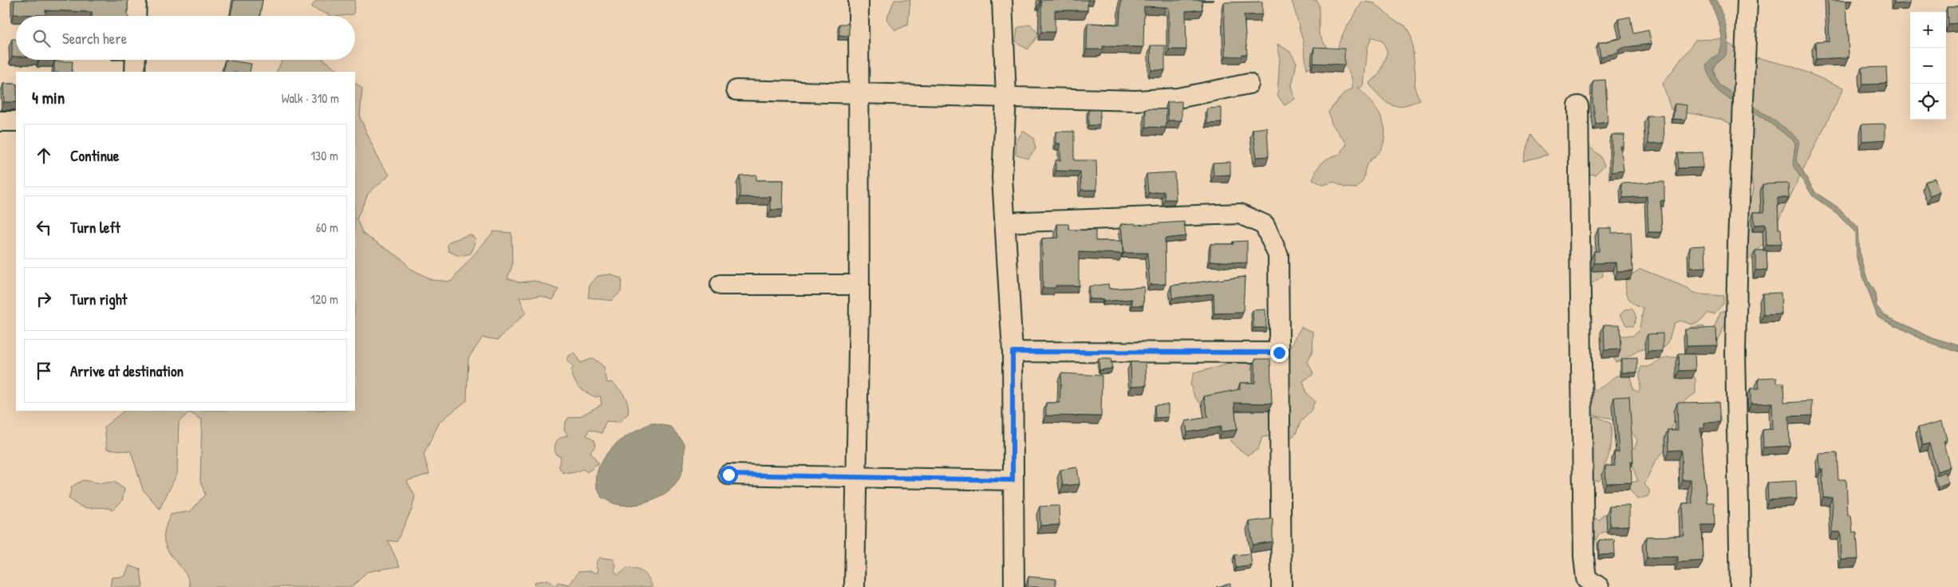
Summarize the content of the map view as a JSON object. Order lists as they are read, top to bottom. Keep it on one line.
{"page":{"map_buttons":["+","−"],"search":"Search here","heading":["4 min","Walk · 310 m"],"list":[["Continue","130 m"],["Turn left","60 m"],["Turn right","120 m"],"Arrive at destination"]}}
